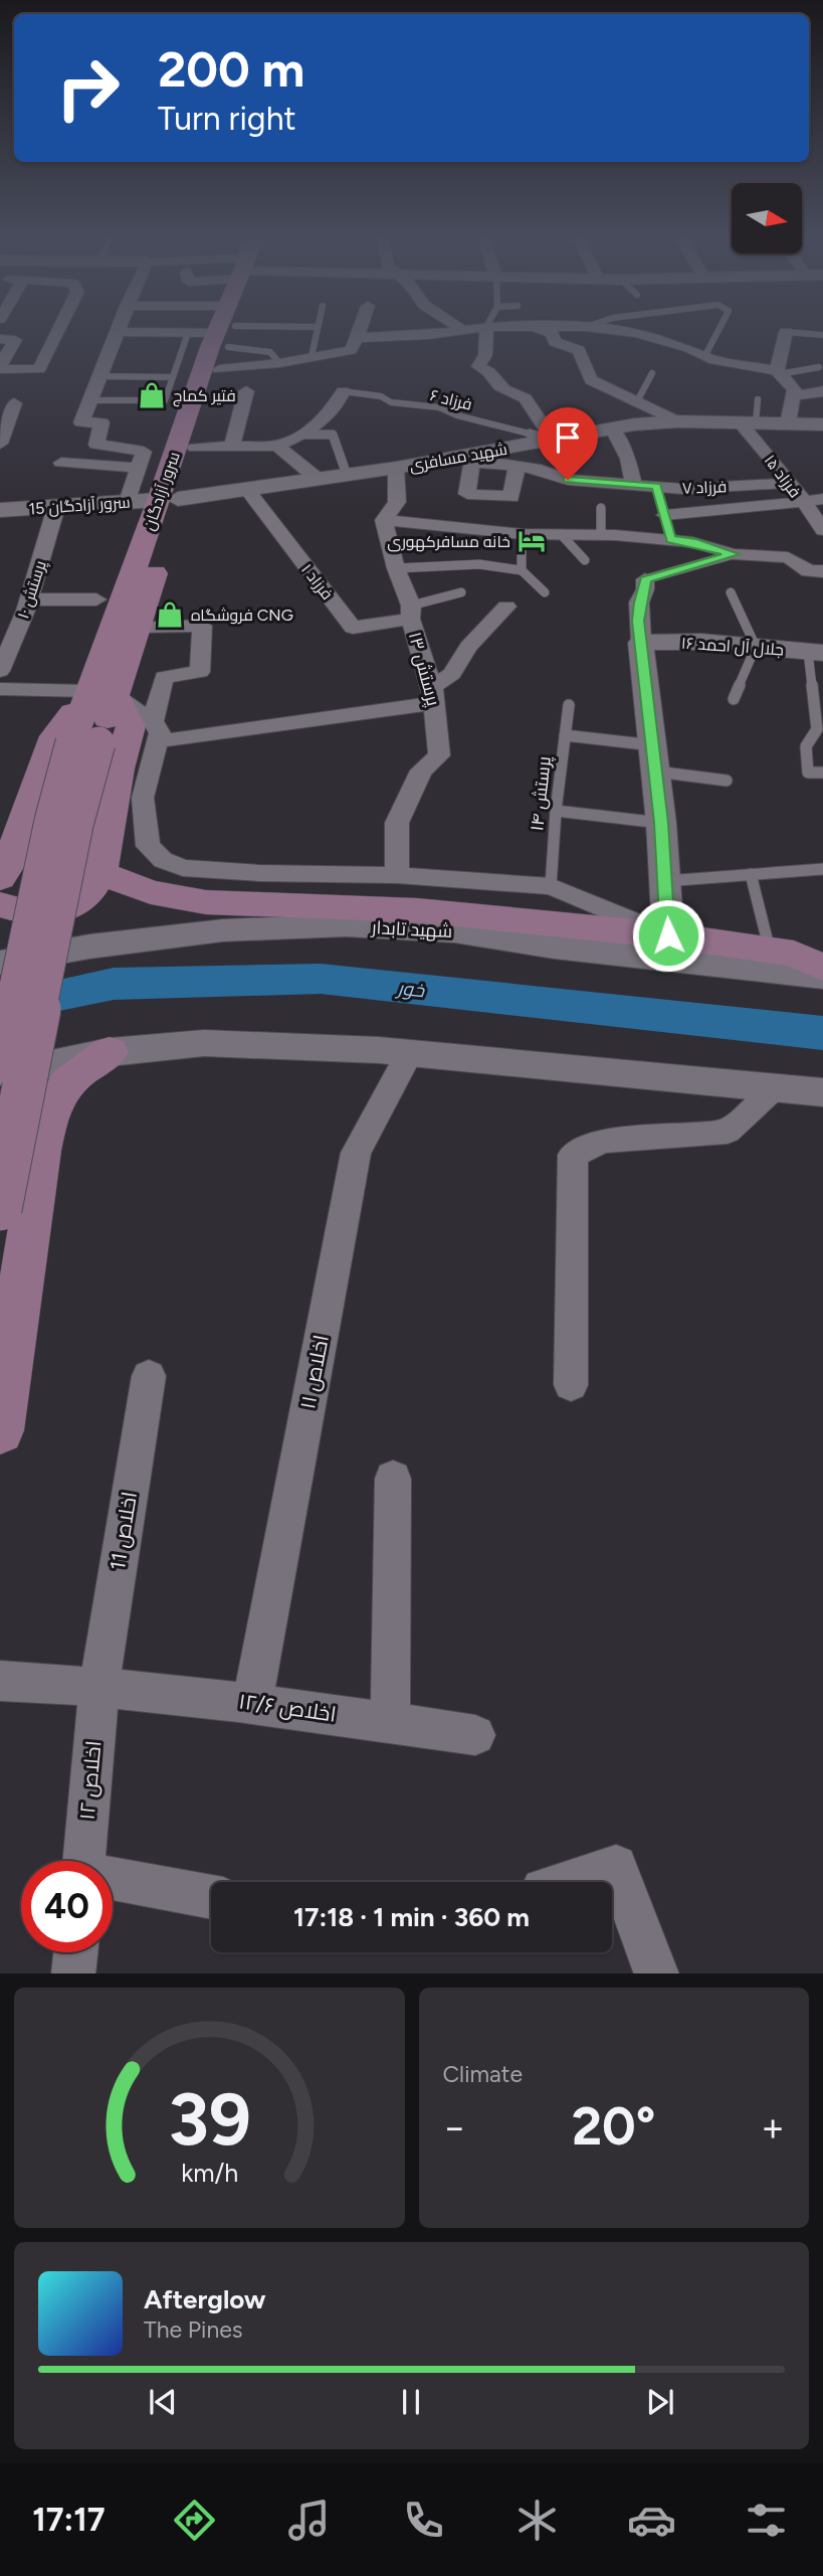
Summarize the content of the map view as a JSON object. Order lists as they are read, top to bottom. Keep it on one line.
{"streets":{"main road":["سرور آزادگان"],"street":["شهید مسافری","فرزاد ۱۵","فرزاد ۷","سرور آزادگان 15","فرزاد ۱","پرستش ۱۰","جلال آل احمد ۱۶","پرستش ۱۳","شهید تابدار","اخلاص ۱۱","اخلاص 11","اخلاص ۱۲/۶","اخلاص ۱۲"],"lane":["فرزاد ۶","پرستش ۱۴"]},"crossings":[["فرزاد ۶","شهید مسافری"],["شهید مسافری","فرزاد ۱۵"],["شهید مسافری","فرزاد ۷"],["شهید مسافری","سرور آزادگان"],["شهید مسافری","سرور آزادگان 15"],["شهید مسافری","فرزاد ۱"],["فرزاد ۱۵","فرزاد ۷"],["سرور آزادگان","سرور آزادگان 15"],["سرور آزادگان 15","پرستش ۱۰"],["فرزاد ۱","پرستش ۱۳"],["اخلاص ۱۱","اخلاص ۱۲/۶"],["اخلاص 11","اخلاص ۱۲/۶"],["اخلاص 11","اخلاص ۱۲"],["اخلاص ۱۲/۶","اخلاص ۱۲"]],"water":["خور"],"places":{"shop":["فتیر کماج","فروشگاه CNG"],"hotel":["خانه مسافرکهوری"]},"north":"right","page":{"turn":["200 m","Turn right"],"limit":"40","trip":"17:18 · 1 min · 360 m","tile":"Climate","heat":["−","20°","+"],"song":["Afterglow","The Pines"],"tabs":"17:17","gauge":["39","km/h"]}}
